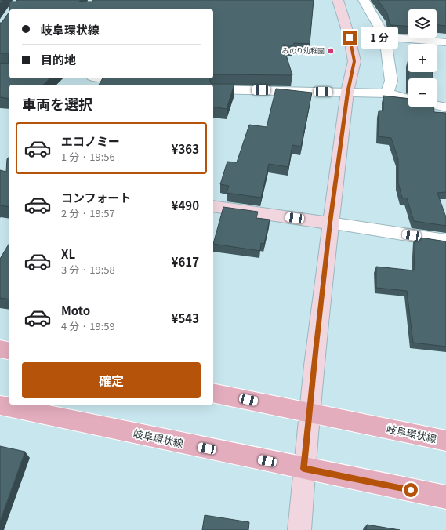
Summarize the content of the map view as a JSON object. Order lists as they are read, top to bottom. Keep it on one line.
{"streets":{"main road":["岐阜環状線"]},"places":["みのり幼稚園"],"page":{"map_buttons":["+","−"],"banner":["岐阜環状線","目的地"],"bubble":"1 分","heading":"車両を選択","list":[{"name":"エコノミー","note":"1 分 · 19:56","value":"¥363"},{"name":"コンフォート","note":"2 分 · 19:57","value":"¥490"},{"name":"XL","note":"3 分 · 19:58","value":"¥617"},{"name":"Moto","note":"4 分 · 19:59","value":"¥543"}],"buttons":"確定"}}
